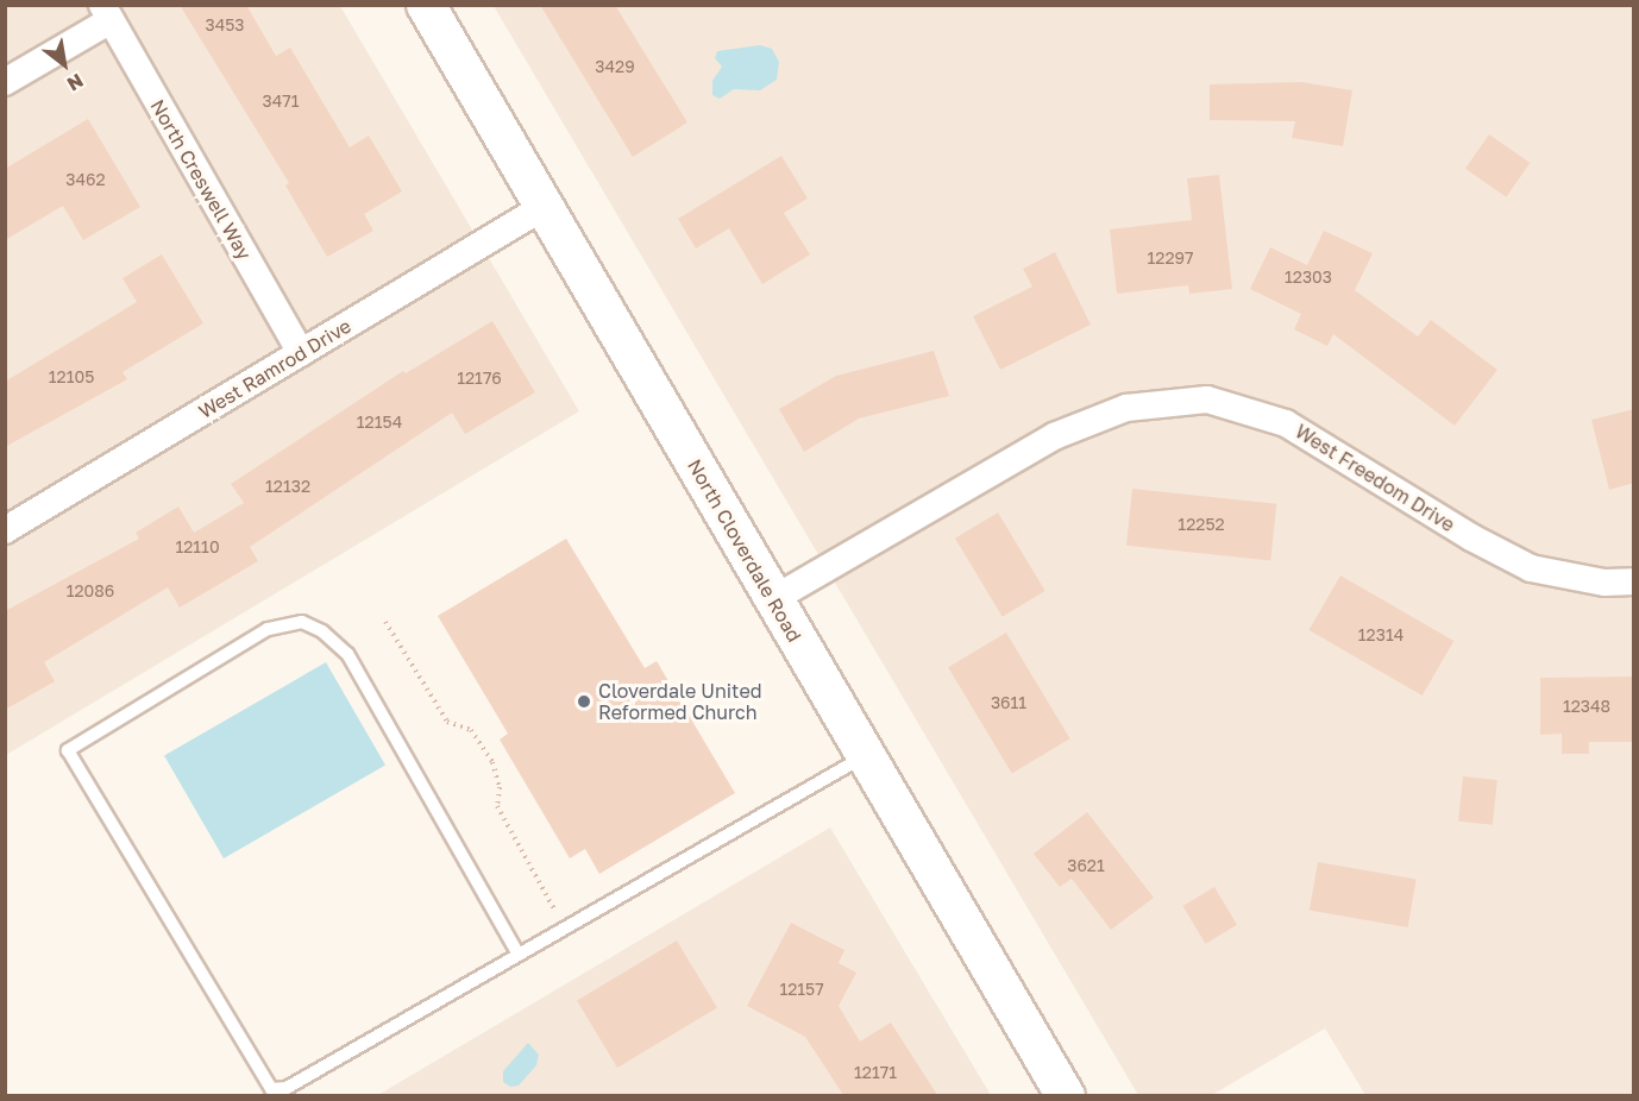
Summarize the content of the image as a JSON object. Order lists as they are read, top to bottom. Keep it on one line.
{"streets":{"main road":["North Cloverdale Road"],"street":["North Creswell Way","West Ramrod Drive","West Freedom Drive"]},"crossings":[["North Creswell Way","West Ramrod Drive"],["West Ramrod Drive","North Cloverdale Road"],["West Freedom Drive","North Cloverdale Road"]],"places":["Cloverdale United Reformed Church"],"house_numbers":["3453","3429","3471","3462","12297","12303","12105","12176","12154","12132","12252","12110","12086","12314","3611","12348","3621","12157","12171"],"north":"bottom right"}
